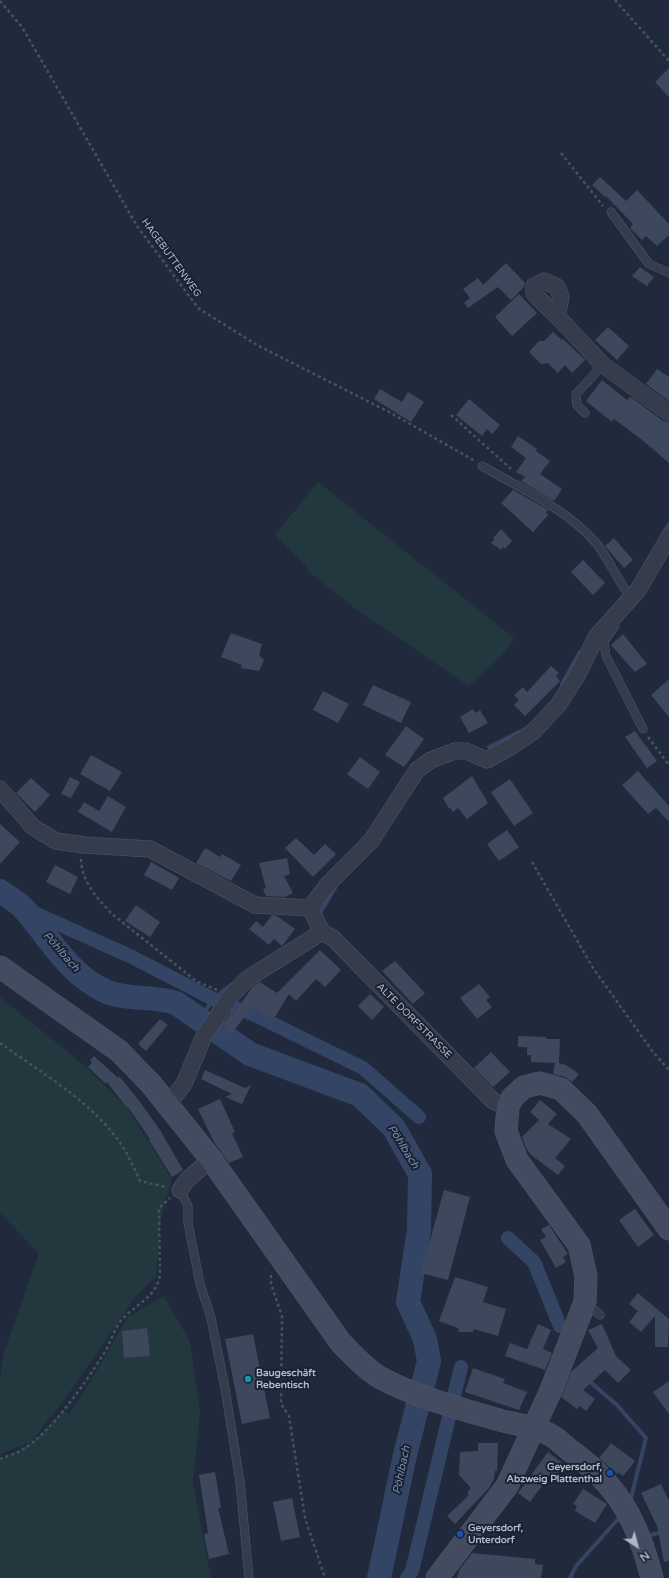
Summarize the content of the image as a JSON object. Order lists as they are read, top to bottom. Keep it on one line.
{"streets":{"street":["ALTE DORFSTRASSE"],"path":["HAGEBUTTENWEG"]},"water":["Pöhlbach"],"places":["Baugeschäft Rebentisch","Geyersdorf, Abzweig Plattenthal","Geyersdorf, Unterdorf"],"north":"bottom right"}
